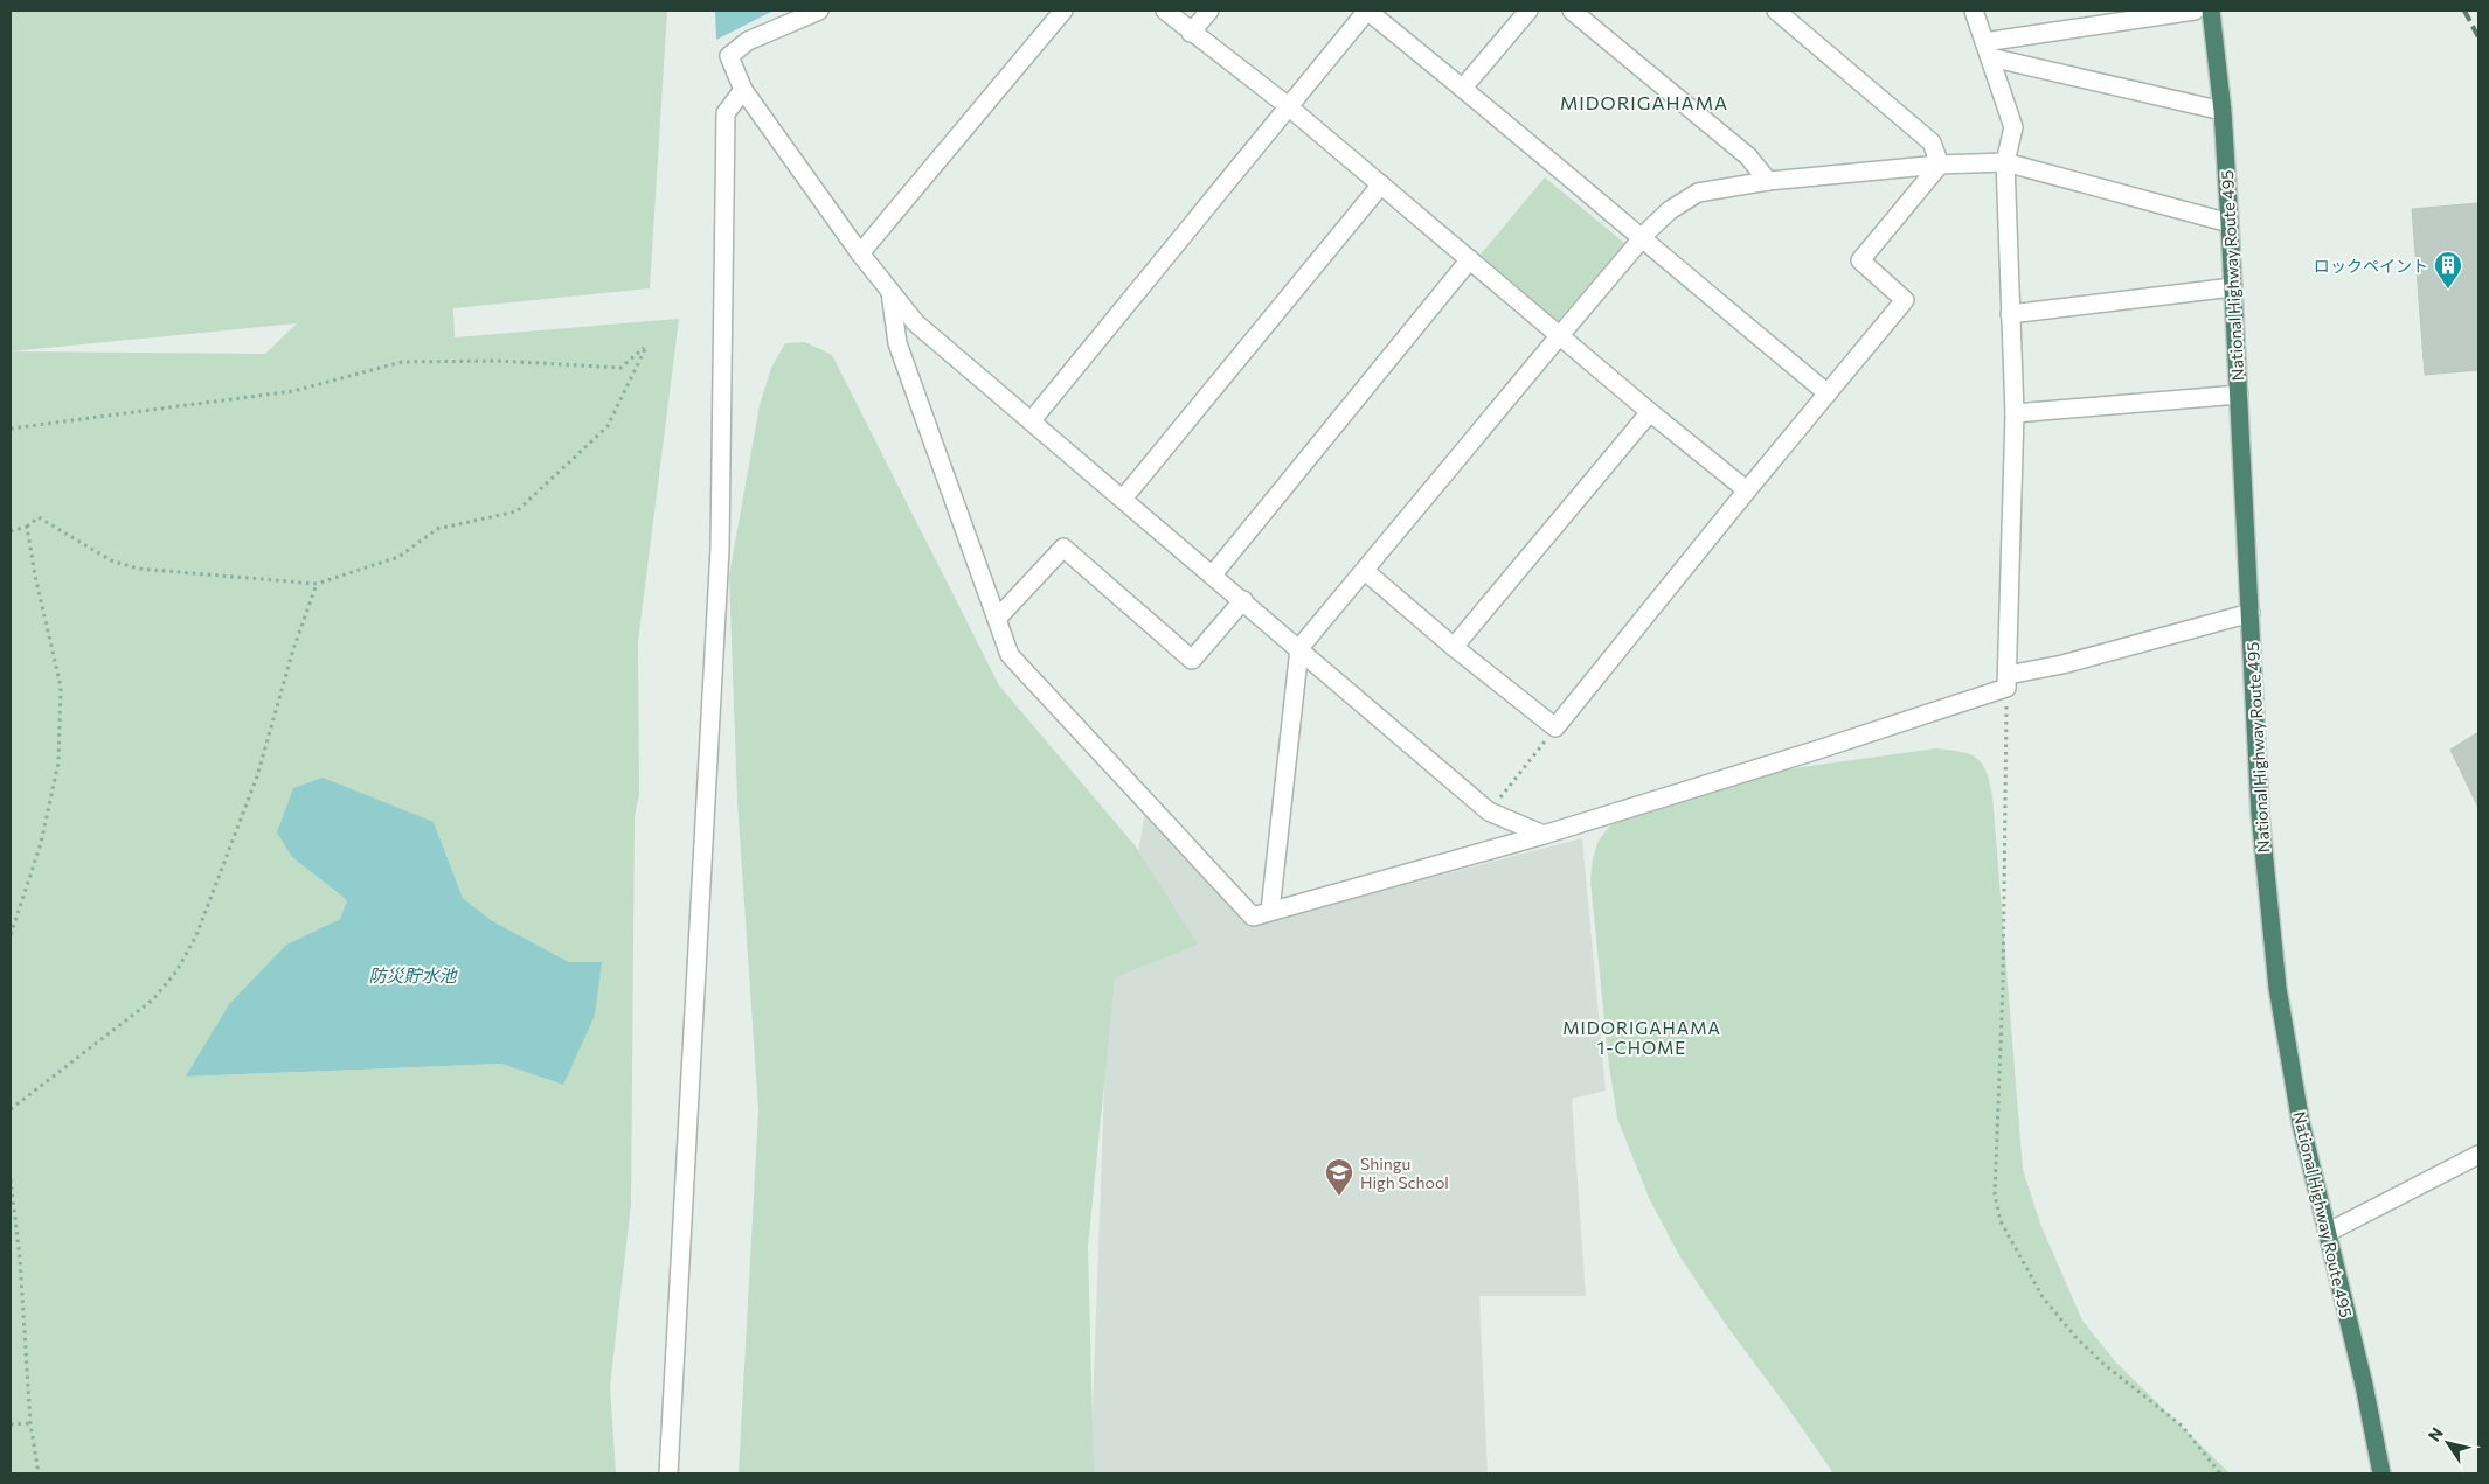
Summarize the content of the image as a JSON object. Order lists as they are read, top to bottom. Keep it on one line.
{"streets":{"highway":["National Highway Route 495"]},"districts":["MIDORIGAHAMA","MIDORIGAHAMA 1-CHOME"],"water":["防災貯水池"],"places":{"building":["ロックペイント"],"school or university":["Shingu High School"]},"north":"top left"}
